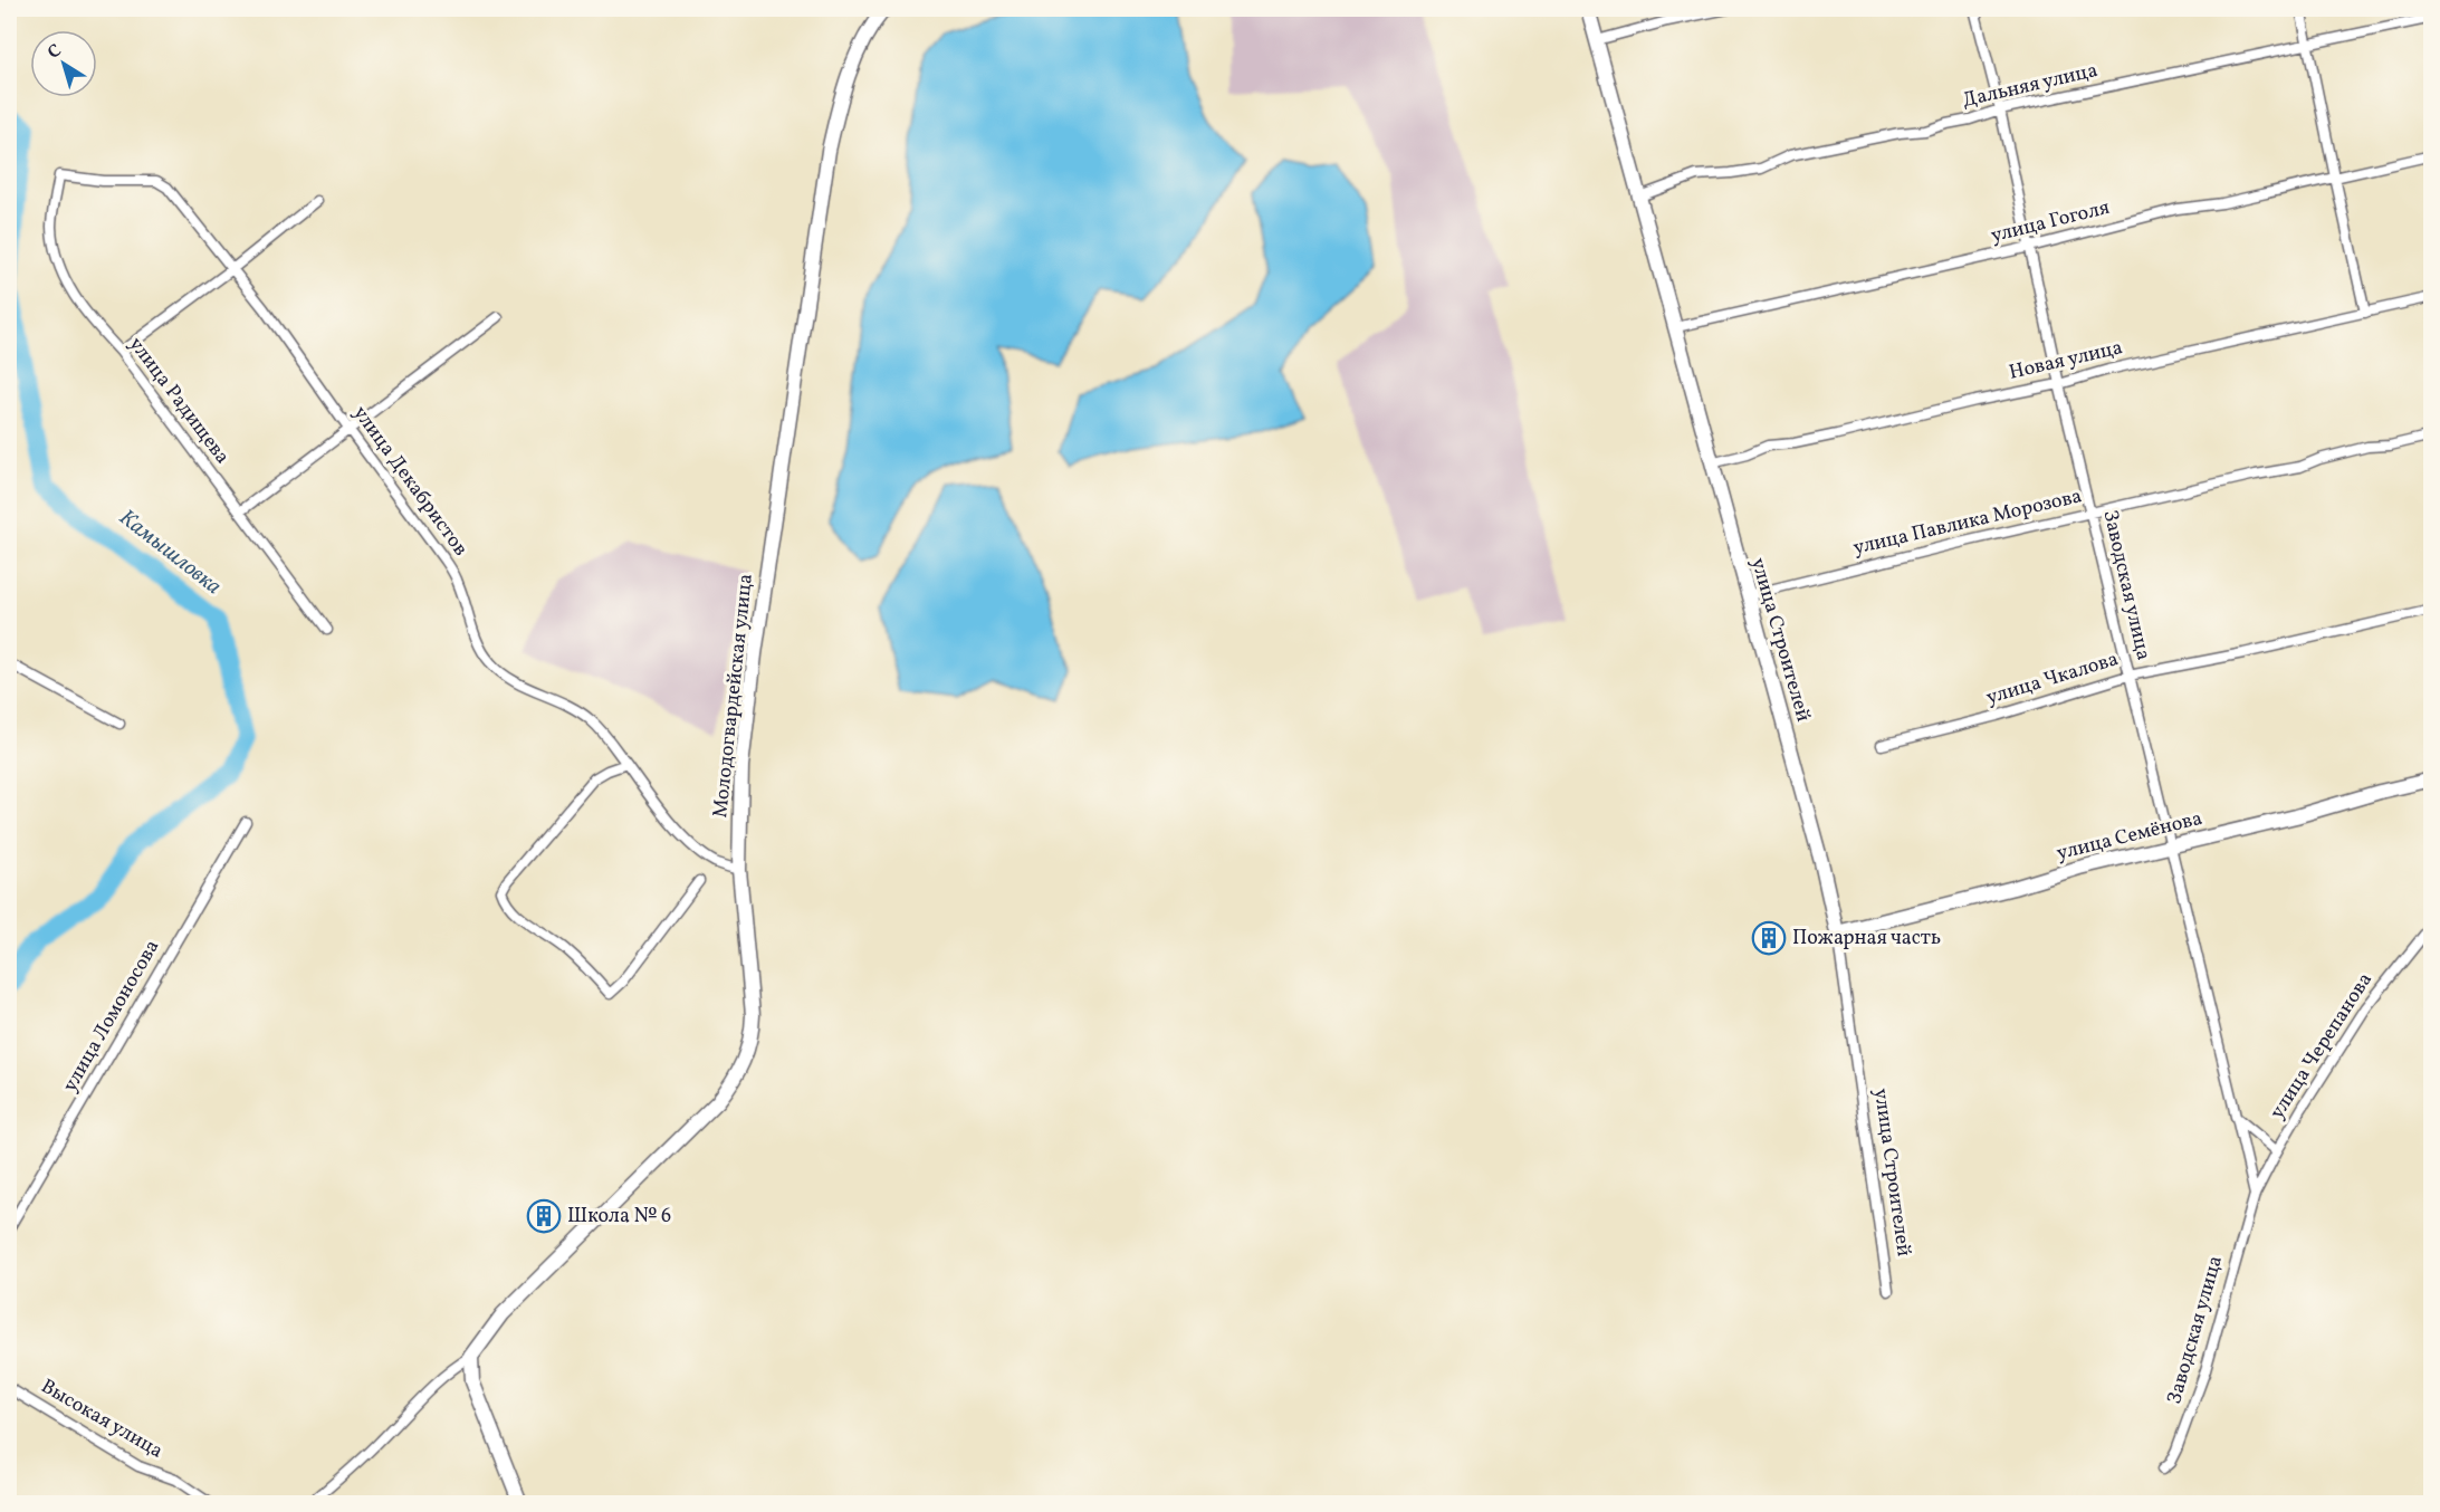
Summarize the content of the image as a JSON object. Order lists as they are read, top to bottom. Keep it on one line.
{"streets":{"street":["Дальняя улица","улица Гоголя","Новая улица","улица Радищева","улица Декабристов","улица Павлика Морозова","Заводская улица","улица Строителей","улица Чкалова","Молодогвардейская улица","улица Семёнова","улица Ломоносова","улица Черепанова","Высокая улица"]},"crossings":[["Дальняя улица","Заводская улица"],["Дальняя улица","улица Строителей"],["улица Гоголя","Заводская улица"],["улица Гоголя","улица Строителей"],["Новая улица","Заводская улица"],["Новая улица","улица Строителей"],["улица Радищева","улица Декабристов"],["улица Декабристов","Молодогвардейская улица"],["улица Павлика Морозова","Заводская улица"],["улица Павлика Морозова","улица Строителей"],["Заводская улица","улица Чкалова"],["Заводская улица","улица Семёнова"],["Заводская улица","улица Черепанова"],["улица Строителей","улица Семёнова"]],"water":["Камышловка"],"places":{"building":["Пожарная часть","Школа № 6"]},"north":"top left"}
